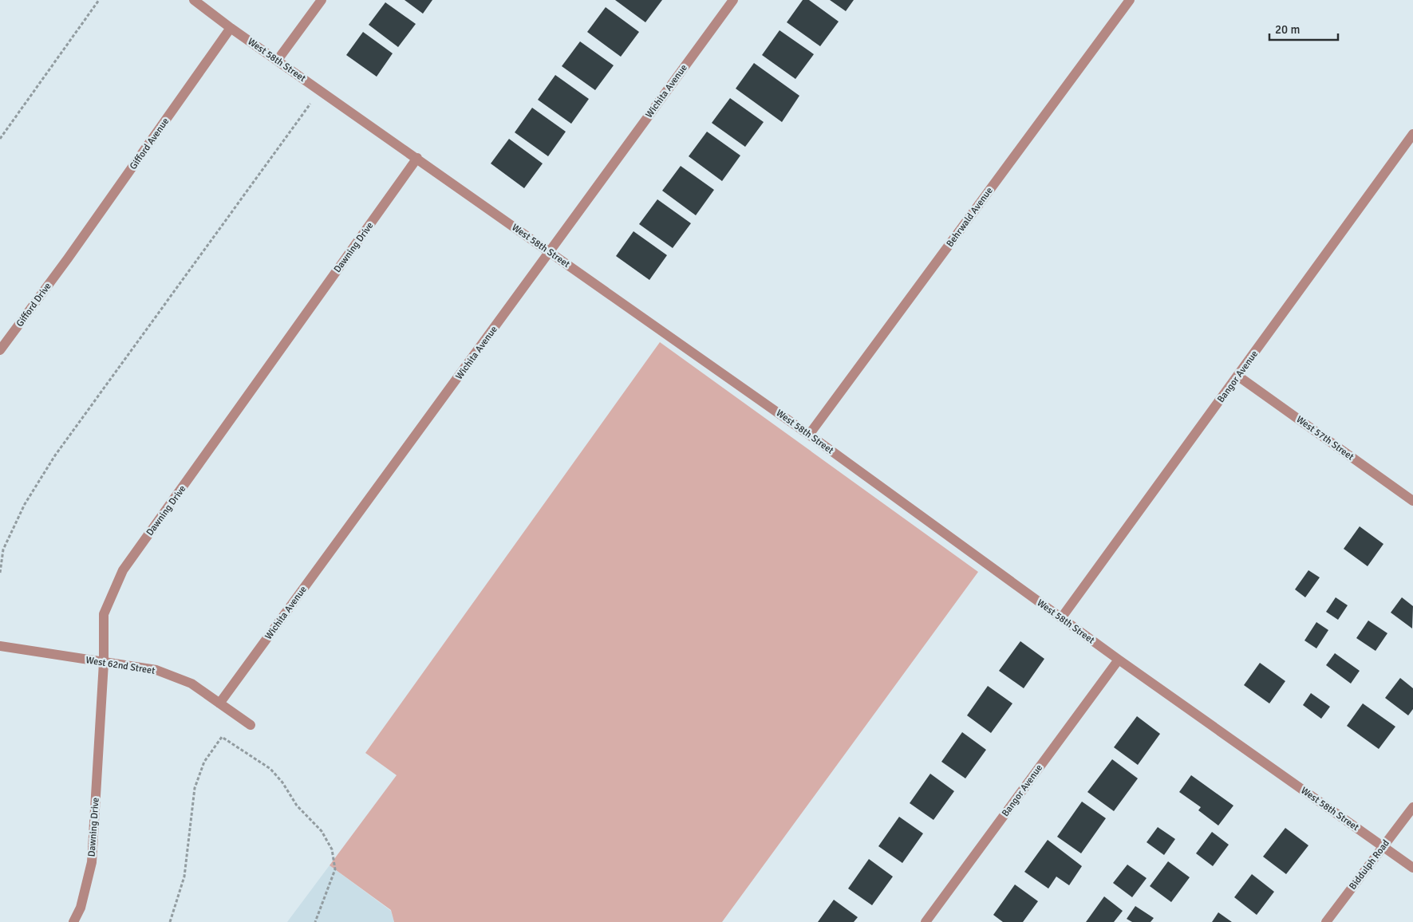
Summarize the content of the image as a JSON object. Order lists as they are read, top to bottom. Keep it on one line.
{"streets":{"street":["West 58th Street","Wichita Avenue","Gifford Avenue","Behrwald Avenue","Dawning Drive","Gifford Drive","Bangor Avenue","West 57th Street","West 62nd Street","Biddulph Road"]},"crossings":[["West 58th Street","Wichita Avenue"],["West 58th Street","Gifford Avenue"],["West 58th Street","Behrwald Avenue"],["West 58th Street","Dawning Drive"],["West 58th Street","Bangor Avenue"],["West 58th Street","Biddulph Road"],["Wichita Avenue","West 62nd Street"],["Gifford Avenue","Gifford Drive"],["Dawning Drive","West 62nd Street"],["Bangor Avenue","West 57th Street"]],"scale_bar":"20 m"}
